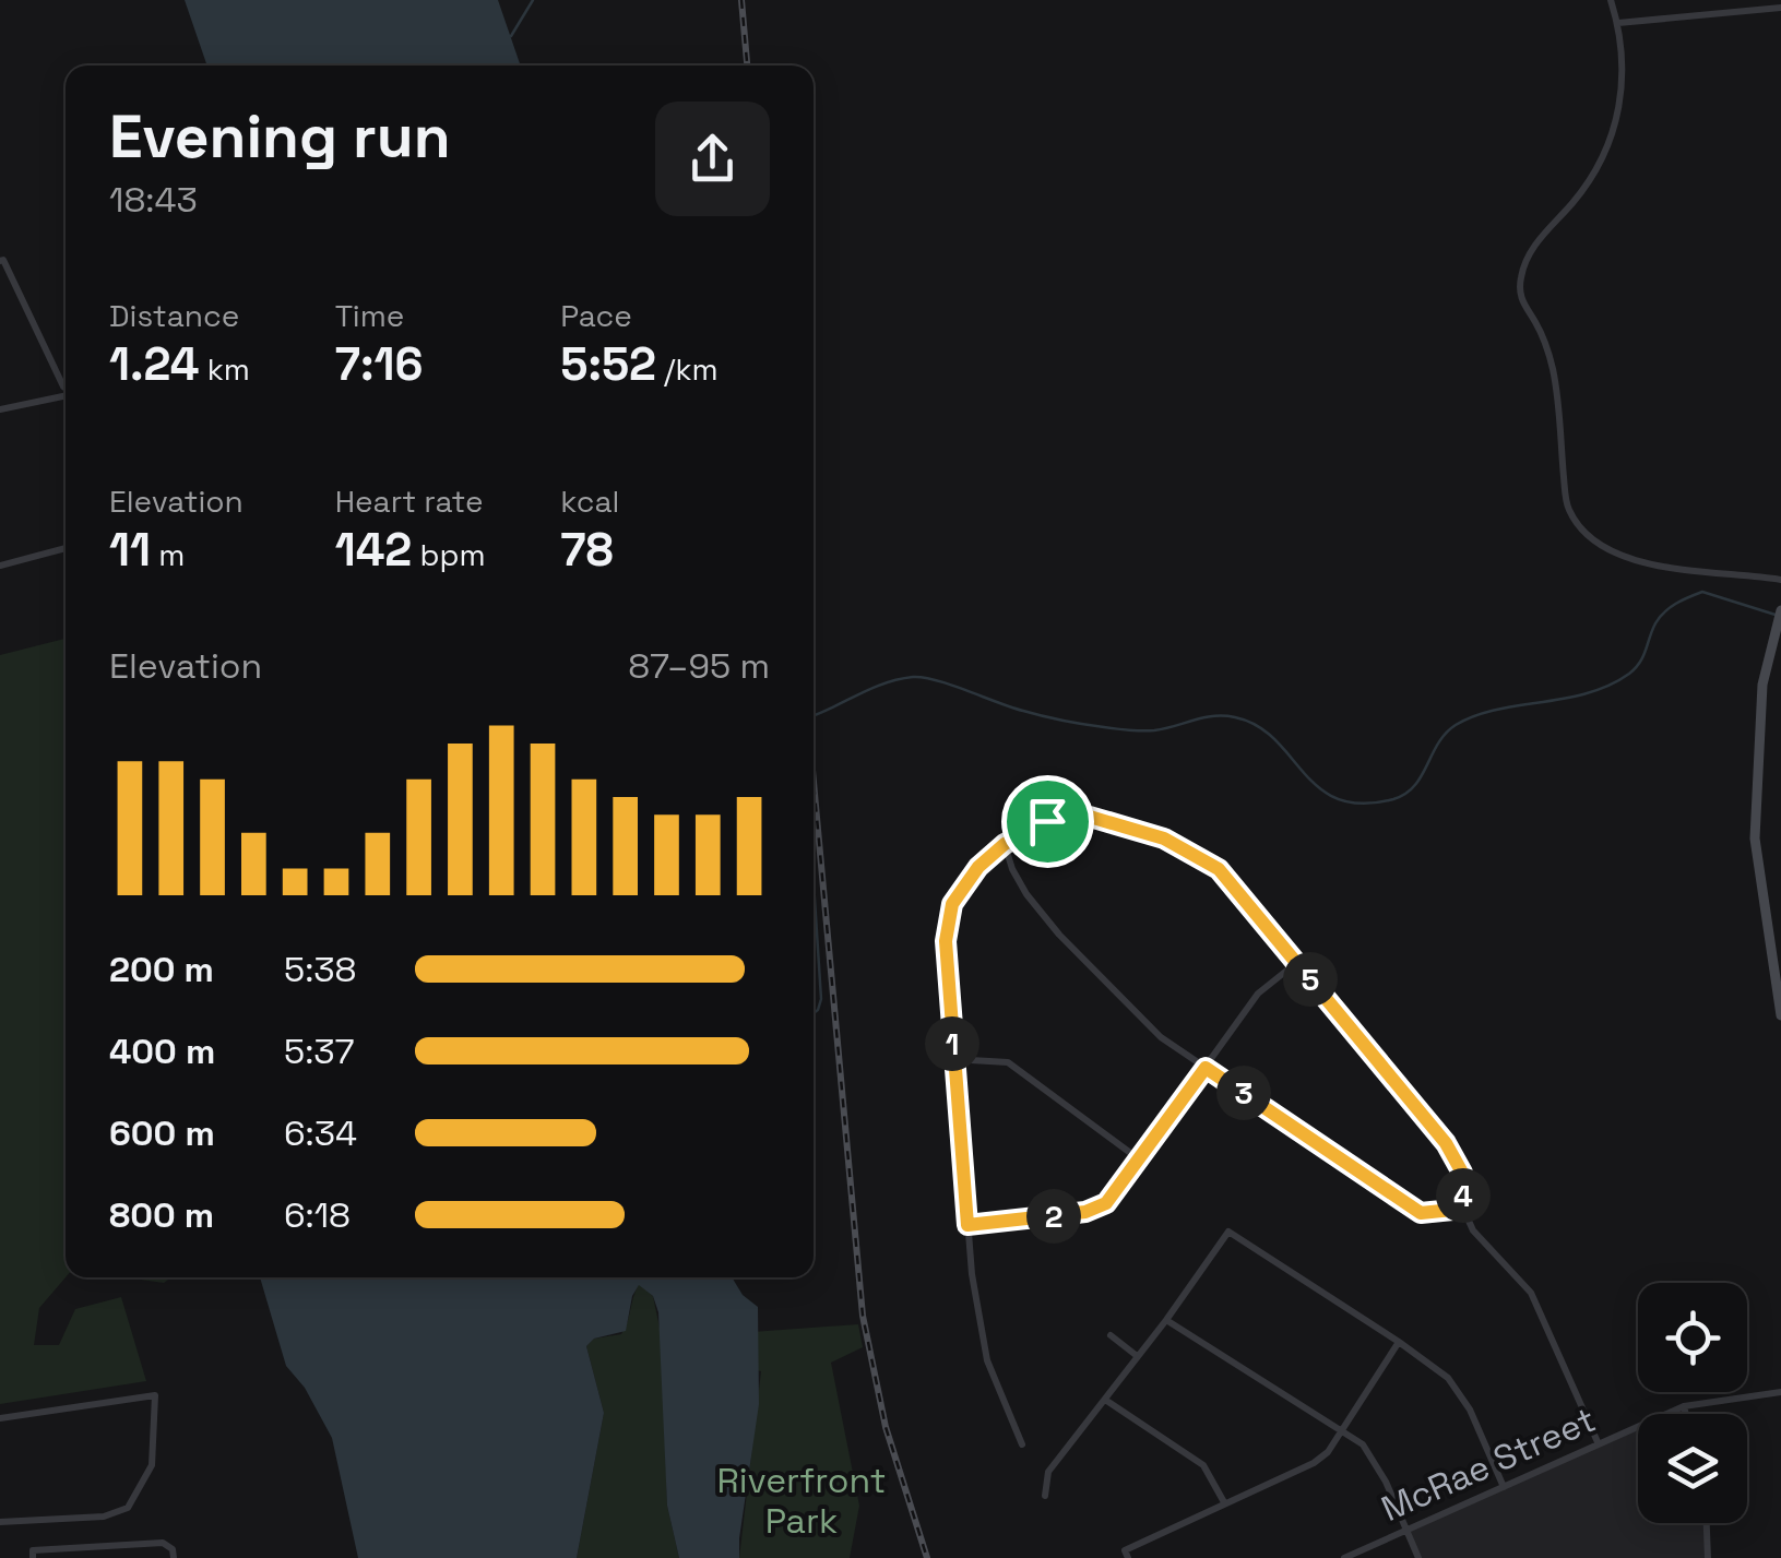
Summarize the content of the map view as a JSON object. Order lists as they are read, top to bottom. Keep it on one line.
{"streets":{"street":["McRae Street"]},"parks":["Riverfront Park"],"page":{"heading":["Evening run","18:43"],"stats":[["Distance","1.24 km"],["Time","7:16"],["Pace","5:52 /km"],["Elevation","11 m"],["Heart rate","142 bpm"],["kcal","78"]],"chart":["Elevation","87–95 m"],"list":[{"name":"200 m","note":"5:38"},{"name":"400 m","note":"5:37"},{"name":"600 m","note":"6:34"},{"name":"800 m","note":"6:18"}],"pins":["5","1","3","4","2"]}}
